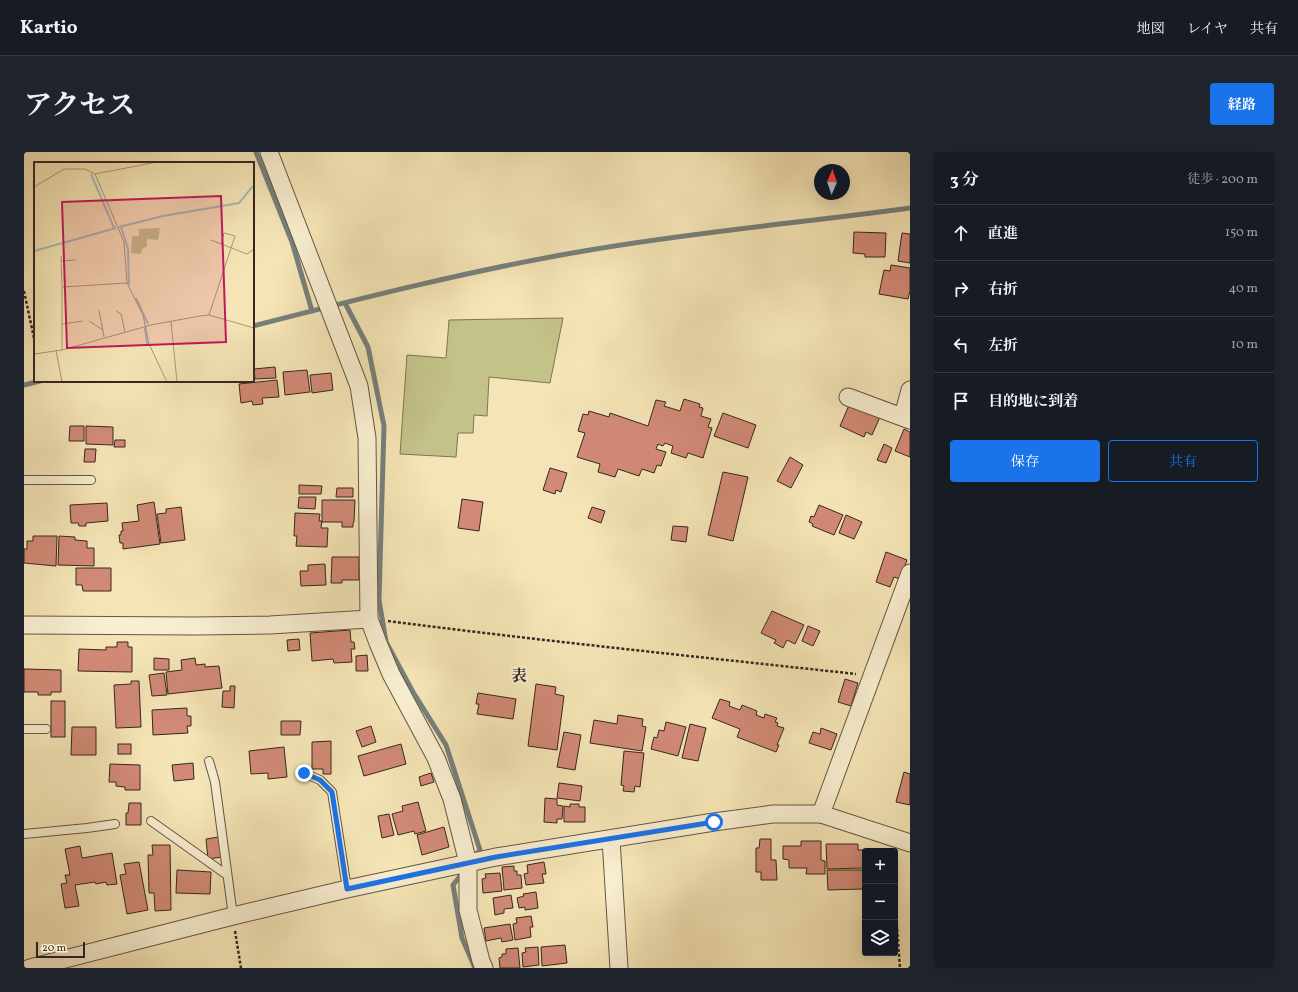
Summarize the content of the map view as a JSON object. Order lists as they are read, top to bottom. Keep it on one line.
{"districts":["表"],"scale_bar":"20 m","north":"top","page":{"header":"Kartio","nav":["地図","レイヤ","共有"],"title":"アクセス","buttons":["経路",["保存","共有"]],"heading":["3 分","徒歩 · 200 m"],"list":[["直進","150 m"],["右折","40 m"],["左折","10 m"],"目的地に到着"],"map_buttons":["+","−"],"scale":"20 m"}}
